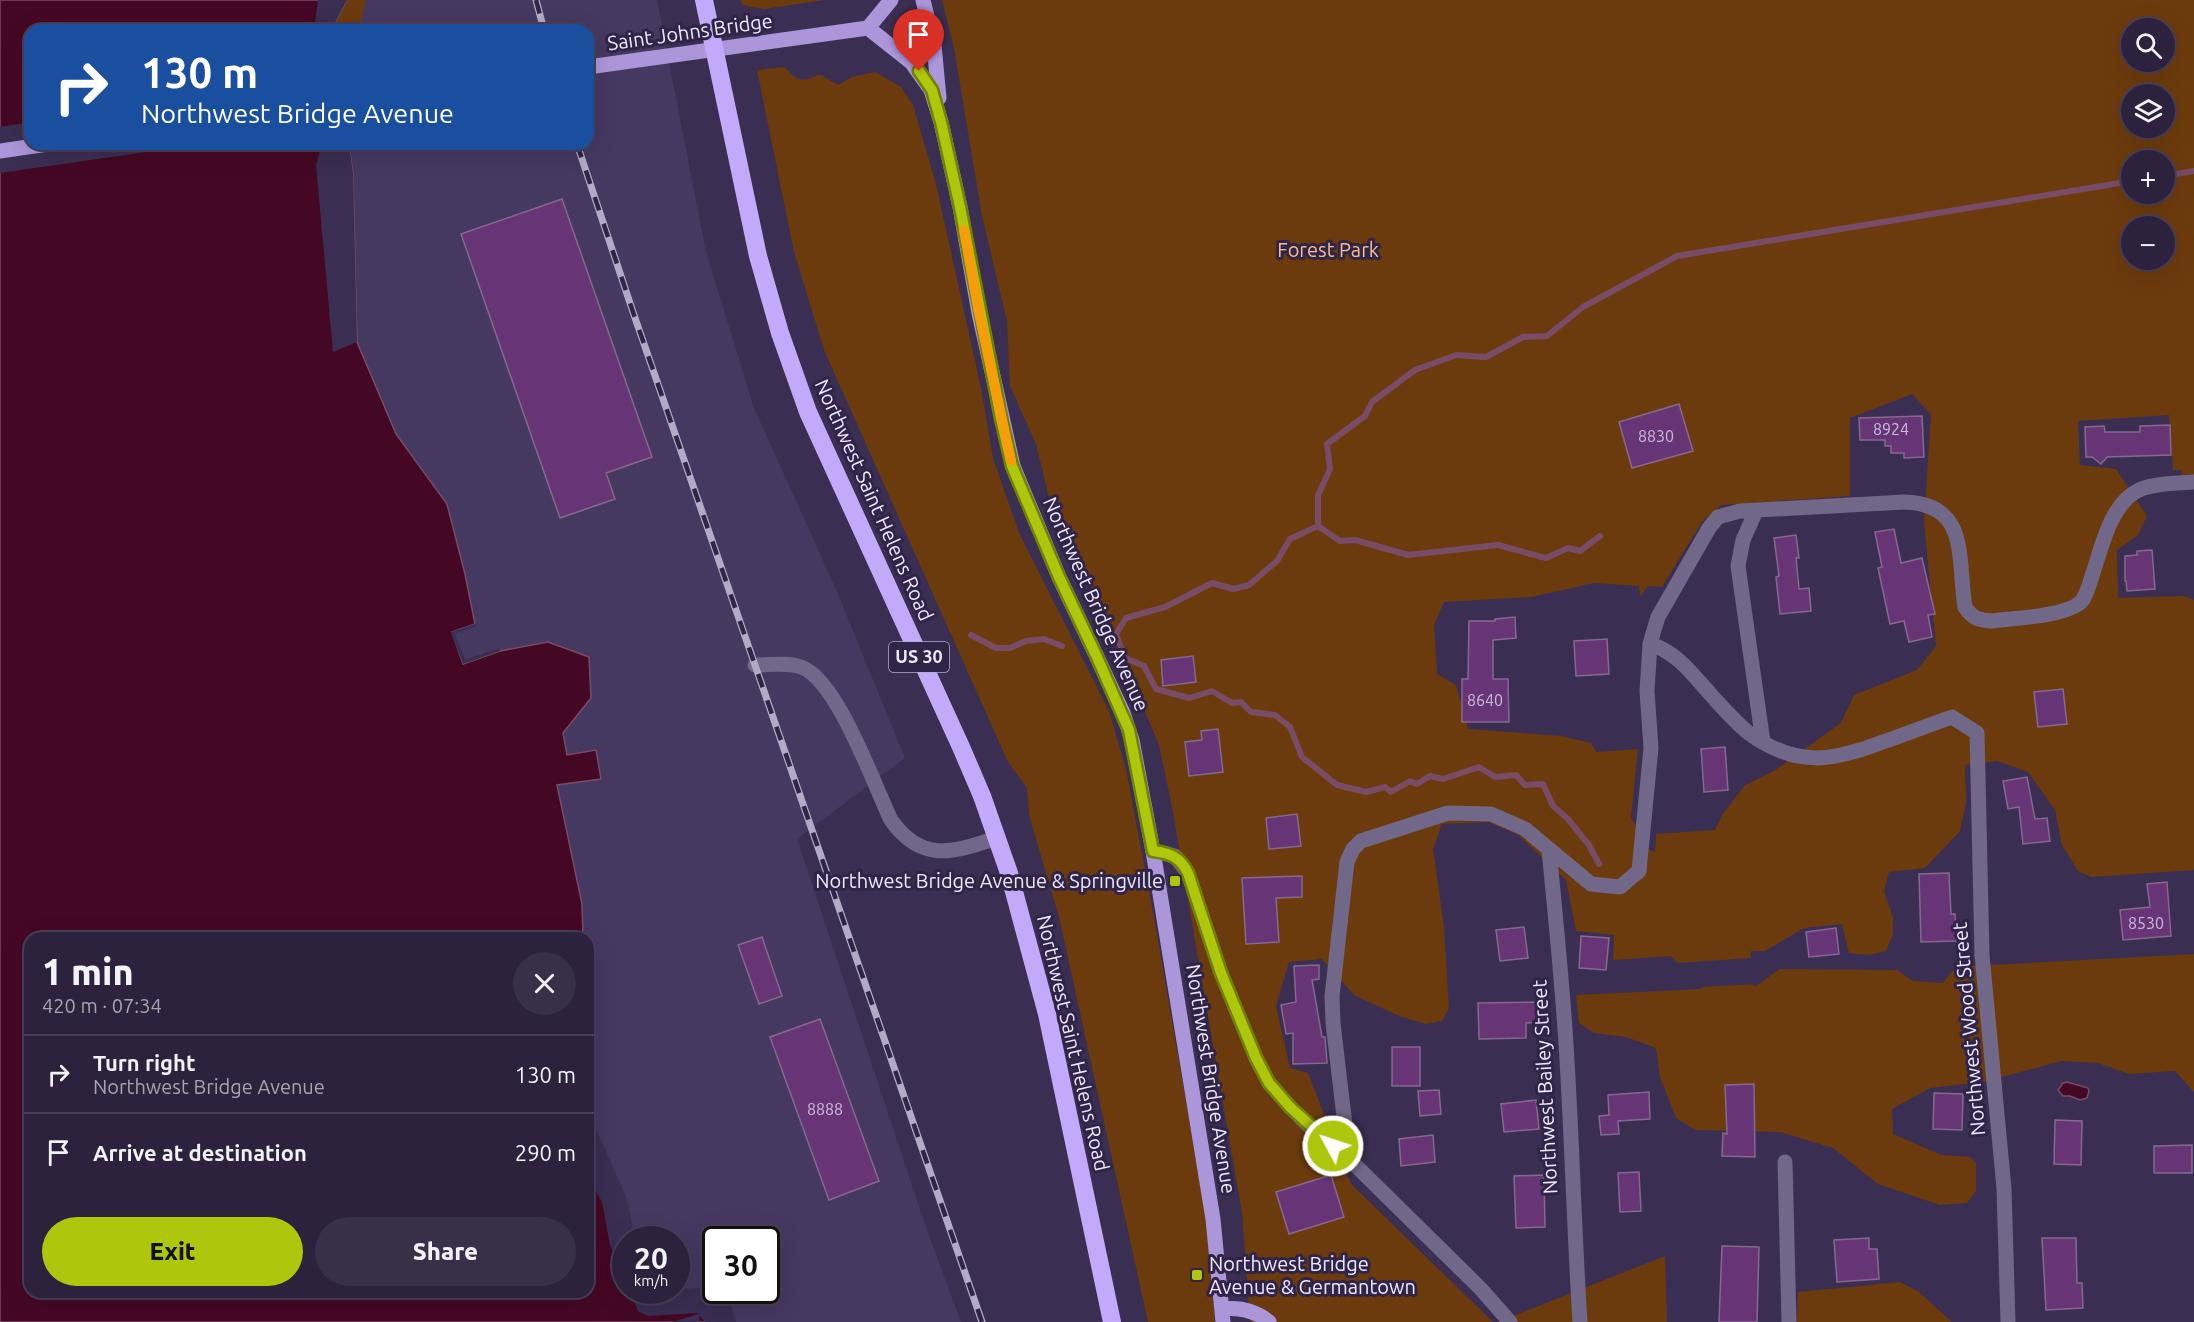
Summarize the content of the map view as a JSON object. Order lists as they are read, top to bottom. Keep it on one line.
{"streets":{"highway":["Northwest Saint Helens Road","US 30"],"main road":["Saint Johns Bridge","Northwest Bridge Avenue"],"street":["Northwest Wood Street","Northwest Bailey Street"]},"crossings":[["Saint Johns Bridge","Northwest Bridge Avenue"]],"parks":["Forest Park"],"places":{"transit":["Northwest Bridge Avenue & Springville","Northwest Bridge Avenue & Germantown"]},"house_numbers":["8924","8830","8640","8530","8888"],"page":{"map_buttons":["+","−"],"turn":["130 m","Northwest Bridge Avenue"],"heading":["1 min","420 m · 07:34"],"list":[{"name":"Turn right","note":"Northwest Bridge Avenue","value":"130 m"},{"name":"Arrive at destination","value":"290 m"}],"buttons":["Exit","Share"],"speed":"20 km/h","limit":"30"}}
